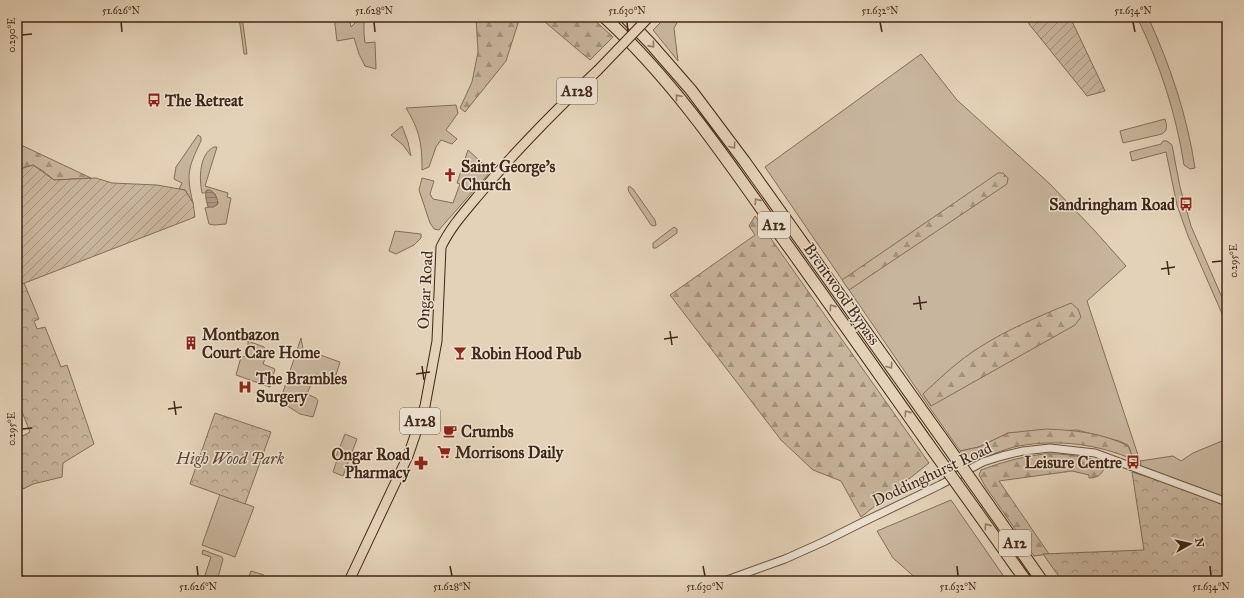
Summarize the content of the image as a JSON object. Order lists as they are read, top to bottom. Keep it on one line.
{"streets":{"highway":["A12","Brentwood Bypass"],"main road":["A128","Ongar Road"],"street":["Doddinghurst Road"]},"parks":["High Wood Park"],"places":{"bus stop":["The Retreat","Sandringham Road","Leisure Centre"],"church":["Saint George's Church"],"building":["Montbazon Court Care Home"],"bar":["Robin Hood Pub"],"hospital":["The Brambles Surgery"],"cafe":["Crumbs"],"supermarket":["Morrisons Daily"],"pharmacy":["Ongar Road Pharmacy"]},"north":"right","coordinates":["51.626°N","51.628°N","51.630°N","51.632°N","51.634°N","0.290°E","0.295°E"]}
